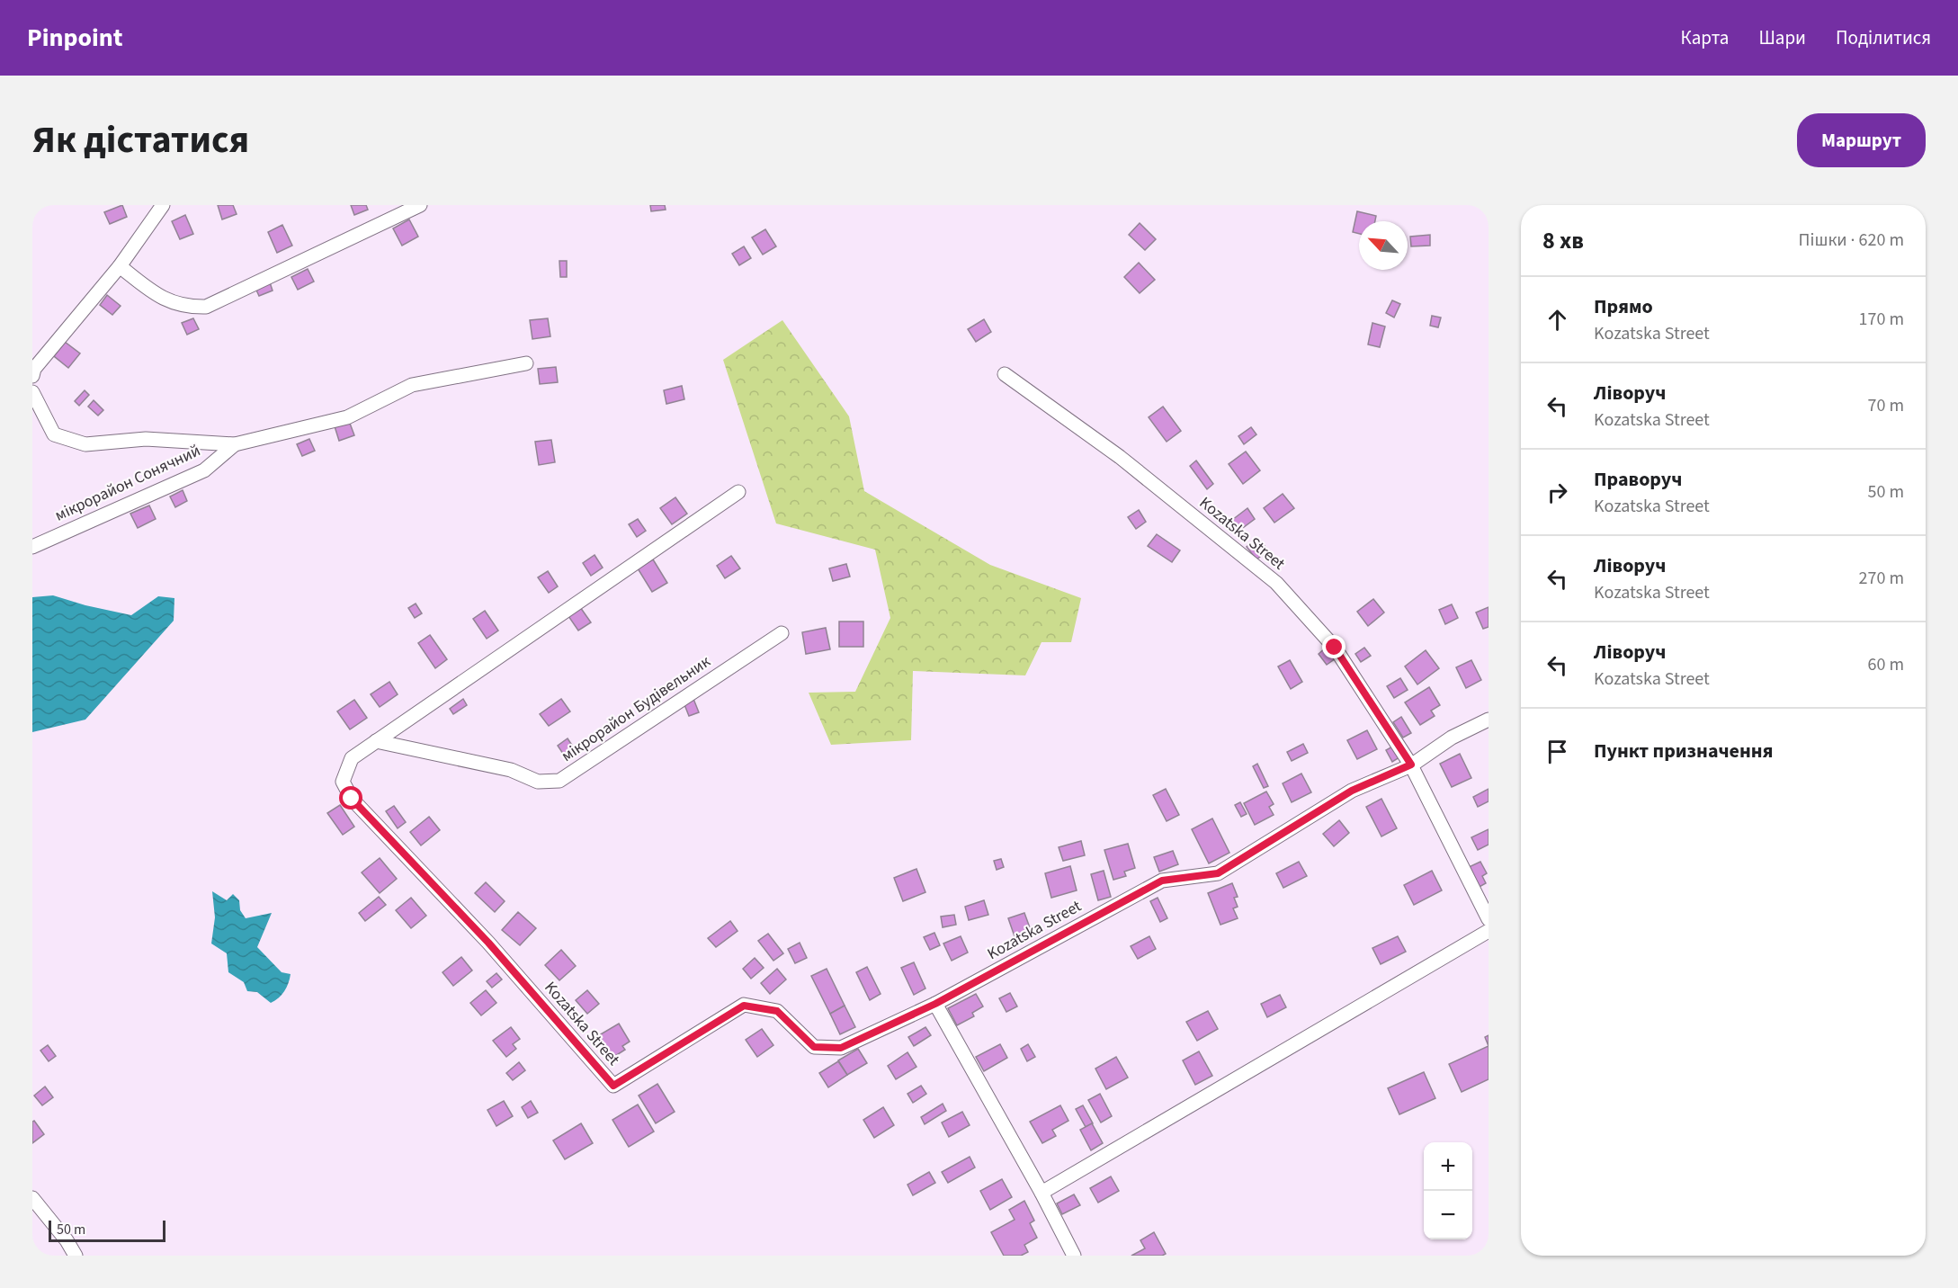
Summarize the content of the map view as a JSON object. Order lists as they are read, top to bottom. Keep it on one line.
{"streets":{"street":["мікрорайон Сонячний","Kozatska Street","мікрорайон Будівельник"]},"crossings":[["Kozatska Street","мікрорайон Будівельник"]],"scale_bar":"50 m","north":"top left","page":{"header":"Pinpoint","nav":["Карта","Шари","Поділитися"],"title":"Як дістатися","buttons":"Маршрут","heading":["8 хв","Пішки · 620 m"],"list":[["Прямо","Kozatska Street","170 m"],["Ліворуч","Kozatska Street","70 m"],["Праворуч","Kozatska Street","50 m"],["Ліворуч","Kozatska Street","270 m"],["Ліворуч","Kozatska Street","60 m"],"Пункт призначення"],"map_buttons":["+","−"],"scale":"50 m"}}
